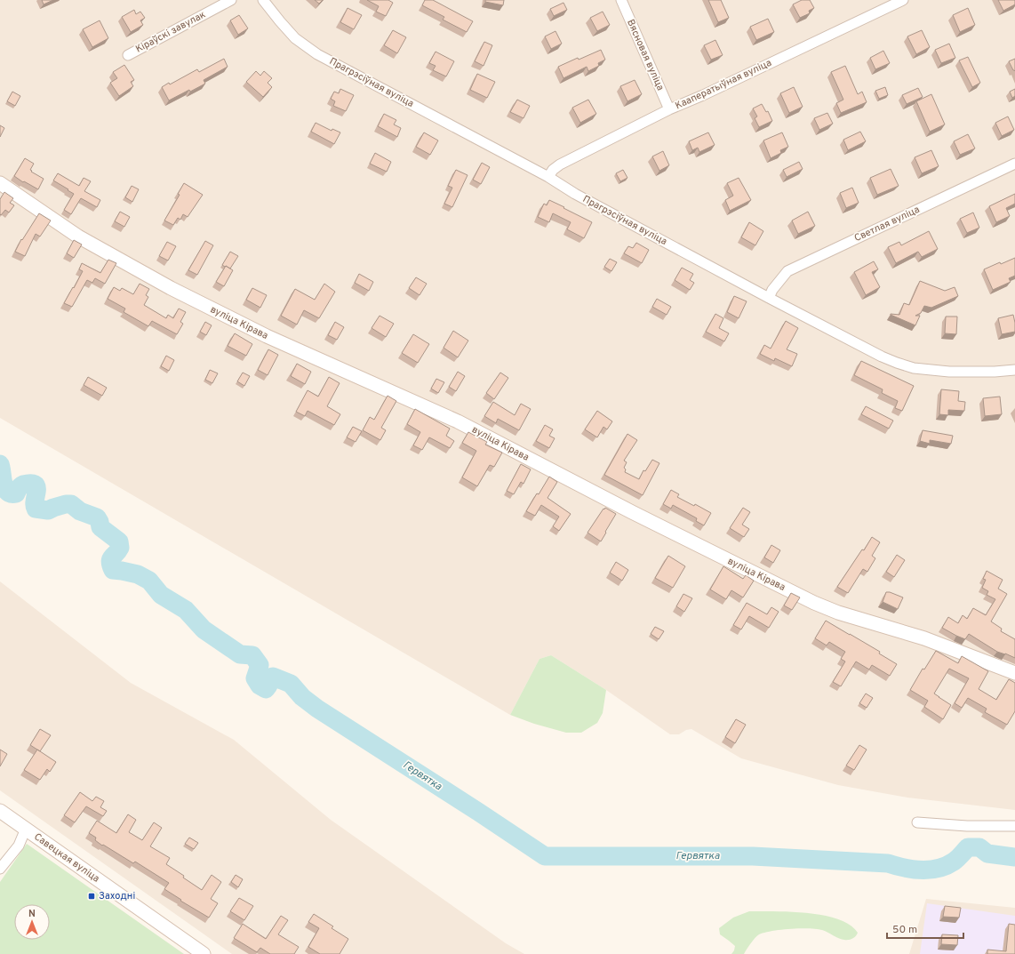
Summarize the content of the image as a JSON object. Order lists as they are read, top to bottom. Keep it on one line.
{"streets":{"street":["Кіраўскі завулак","Вясновая вуліца","Прагрэсіўная вуліца","Кааператыўная вуліца","Светлая вуліца","вуліца Кірава","Савецкая вуліца"]},"crossings":[["Вясновая вуліца","Кааператыўная вуліца"],["Прагрэсіўная вуліца","Кааператыўная вуліца"],["Прагрэсіўная вуліца","Светлая вуліца"]],"water":["Гервятка"],"places":{"transit":["Заходні"]},"scale_bar":"50 m","north":"top"}
